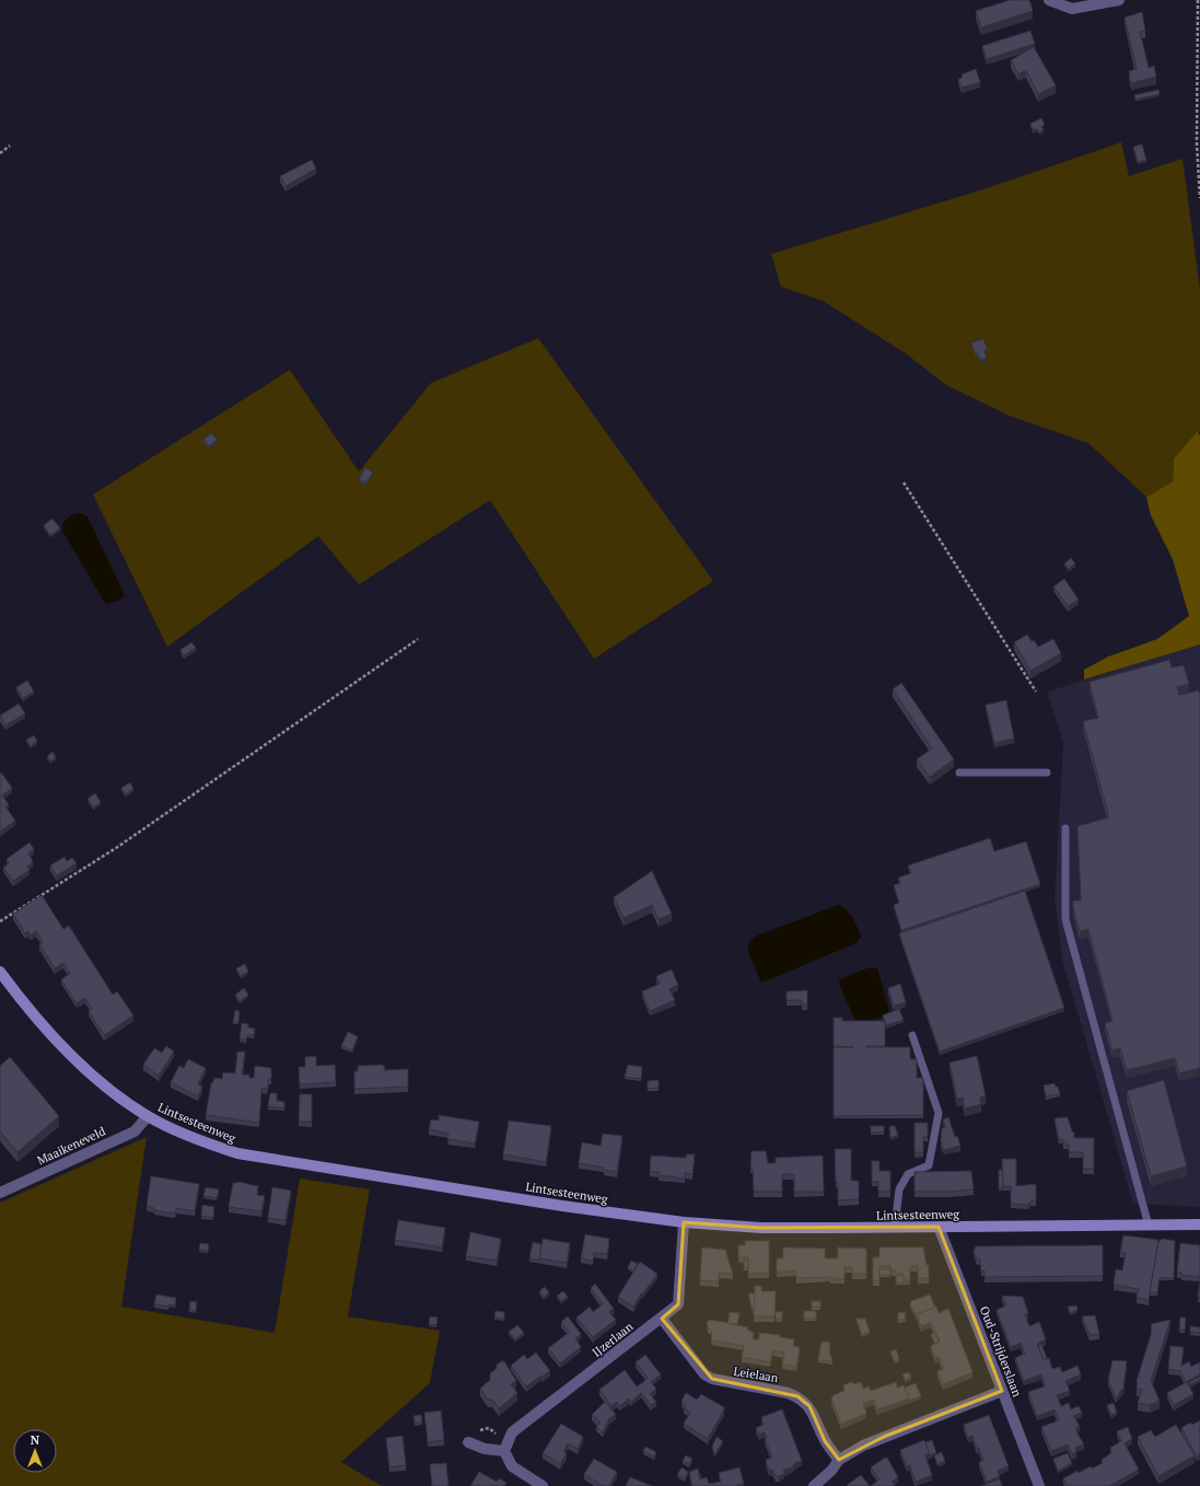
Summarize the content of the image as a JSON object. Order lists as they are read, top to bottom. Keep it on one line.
{"streets":{"street":["Lintsesteenweg","Maaikeneveld","IJzerlaan","Oud-Strijderslaan","Leielaan"]},"crossings":[["Lintsesteenweg","Maaikeneveld"],["Lintsesteenweg","IJzerlaan"],["Lintsesteenweg","Oud-Strijderslaan"],["IJzerlaan","Leielaan"]],"north":"top"}
